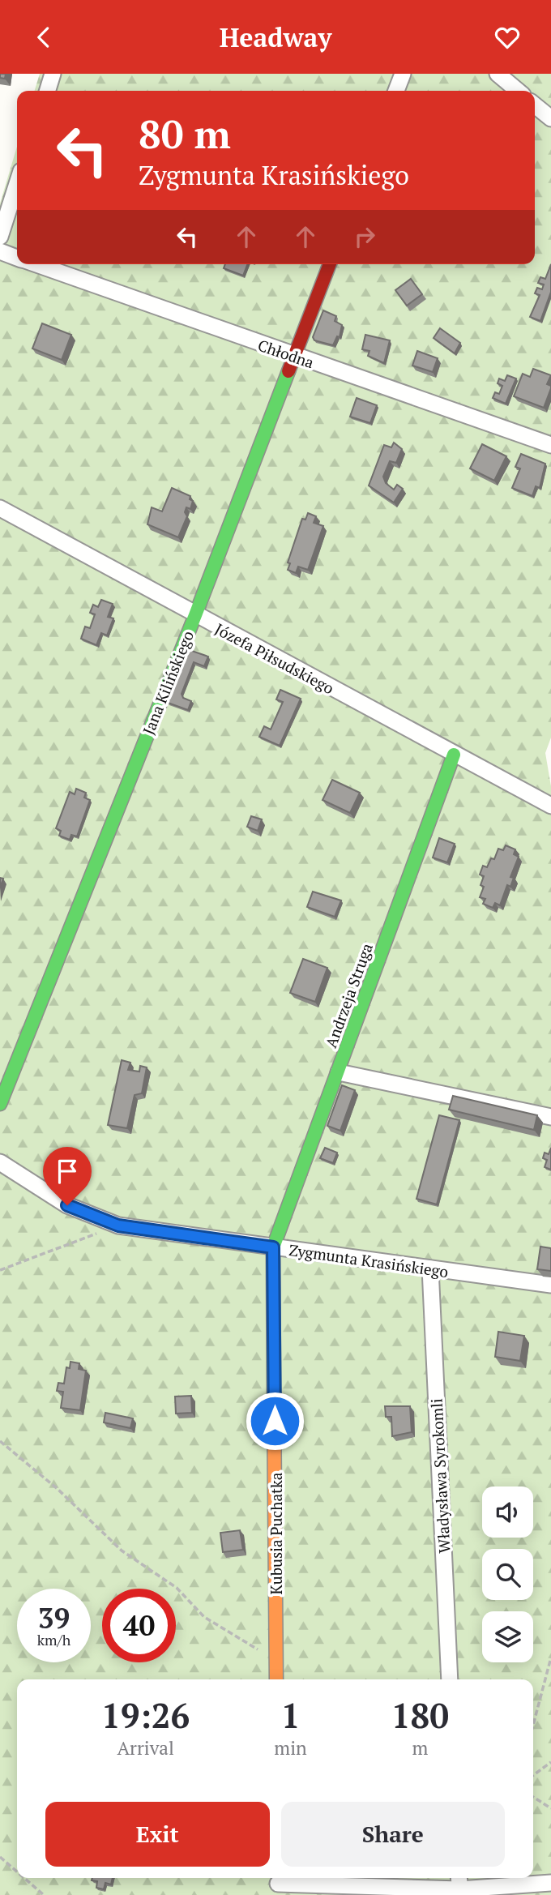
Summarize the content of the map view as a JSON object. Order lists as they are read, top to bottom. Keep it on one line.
{"streets":{"street":["Chłodna","Józefa Piłsudskiego","Jana Kilińskiego","Andrzeja Struga","Zygmunta Krasińskiego","Władysława Syrokomli","Kubusia Puchatka"]},"crossings":[["Chłodna","Jana Kilińskiego"],["Józefa Piłsudskiego","Jana Kilińskiego"],["Józefa Piłsudskiego","Andrzeja Struga"],["Andrzeja Struga","Zygmunta Krasińskiego"],["Andrzeja Struga","Kubusia Puchatka"],["Zygmunta Krasińskiego","Władysława Syrokomli"],["Zygmunta Krasińskiego","Kubusia Puchatka"]],"page":{"header":"Headway","turn":["80 m","Zygmunta Krasińskiego"],"speed":"39 km/h","limit":"40","eta":["19:26","Arrival","1","min","180","m"],"buttons":["Exit","Share"]}}
